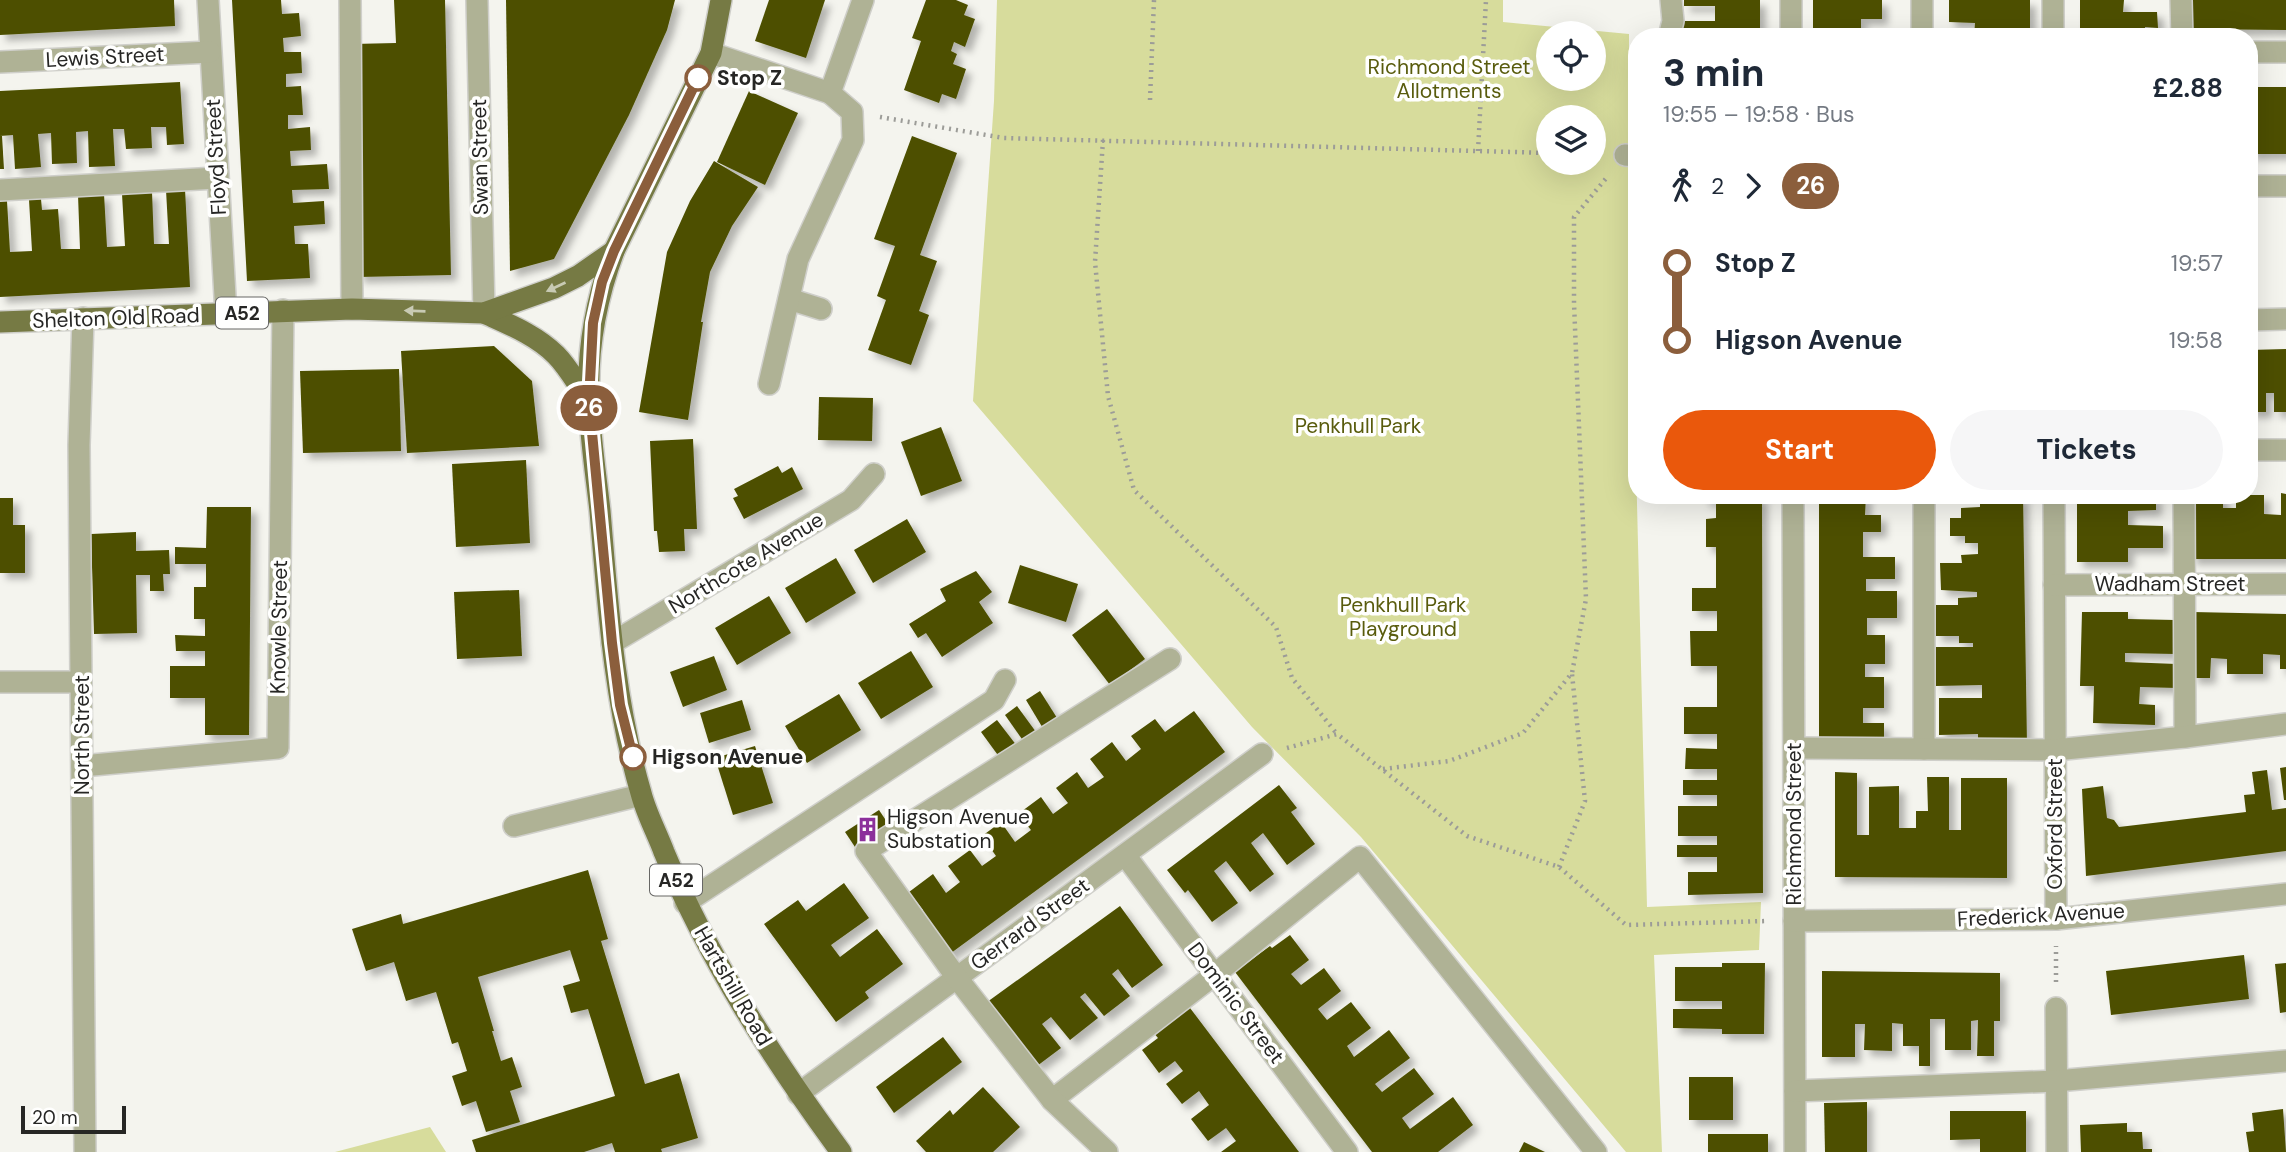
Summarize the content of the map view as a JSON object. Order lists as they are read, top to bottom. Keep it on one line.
{"streets":{"main road":["A52","Shelton Old Road","Hartshill Road"],"street":["Lewis Street","Floyd Street","Swan Street","Northcote Avenue","Wadham Street","Knowle Street","North Street","Richmond Street","Oxford Street","Frederick Avenue","Gerrard Street","Dominic Street"]},"crossings":[["Lewis Street","Floyd Street"],["Floyd Street","Shelton Old Road"],["Swan Street","Shelton Old Road"],["Shelton Old Road","Knowle Street"],["Shelton Old Road","North Street"],["Shelton Old Road","Hartshill Road"],["Northcote Avenue","Hartshill Road"],["Wadham Street","Oxford Street"],["Knowle Street","North Street"],["Richmond Street","Frederick Avenue"],["Oxford Street","Frederick Avenue"],["Gerrard Street","Hartshill Road"],["Gerrard Street","Dominic Street"]],"parks":["Richmond Street Allotments","Penkhull Park","Penkhull Park Playground"],"places":{"other":["Stop Z","Higson Avenue"],"building":["Higson Avenue Substation"]},"lines":["bus line 26"],"scale_bar":"20 m","page":{"on_map":"26","heading":["3 min","19:55 – 19:58 · Bus","£2.88"],"legs":["2","26"],"list":[{"name":"Stop Z","value":"19:57"},{"name":"Higson Avenue","value":"19:58"}],"buttons":["Start","Tickets"],"scale":"20 m"}}
